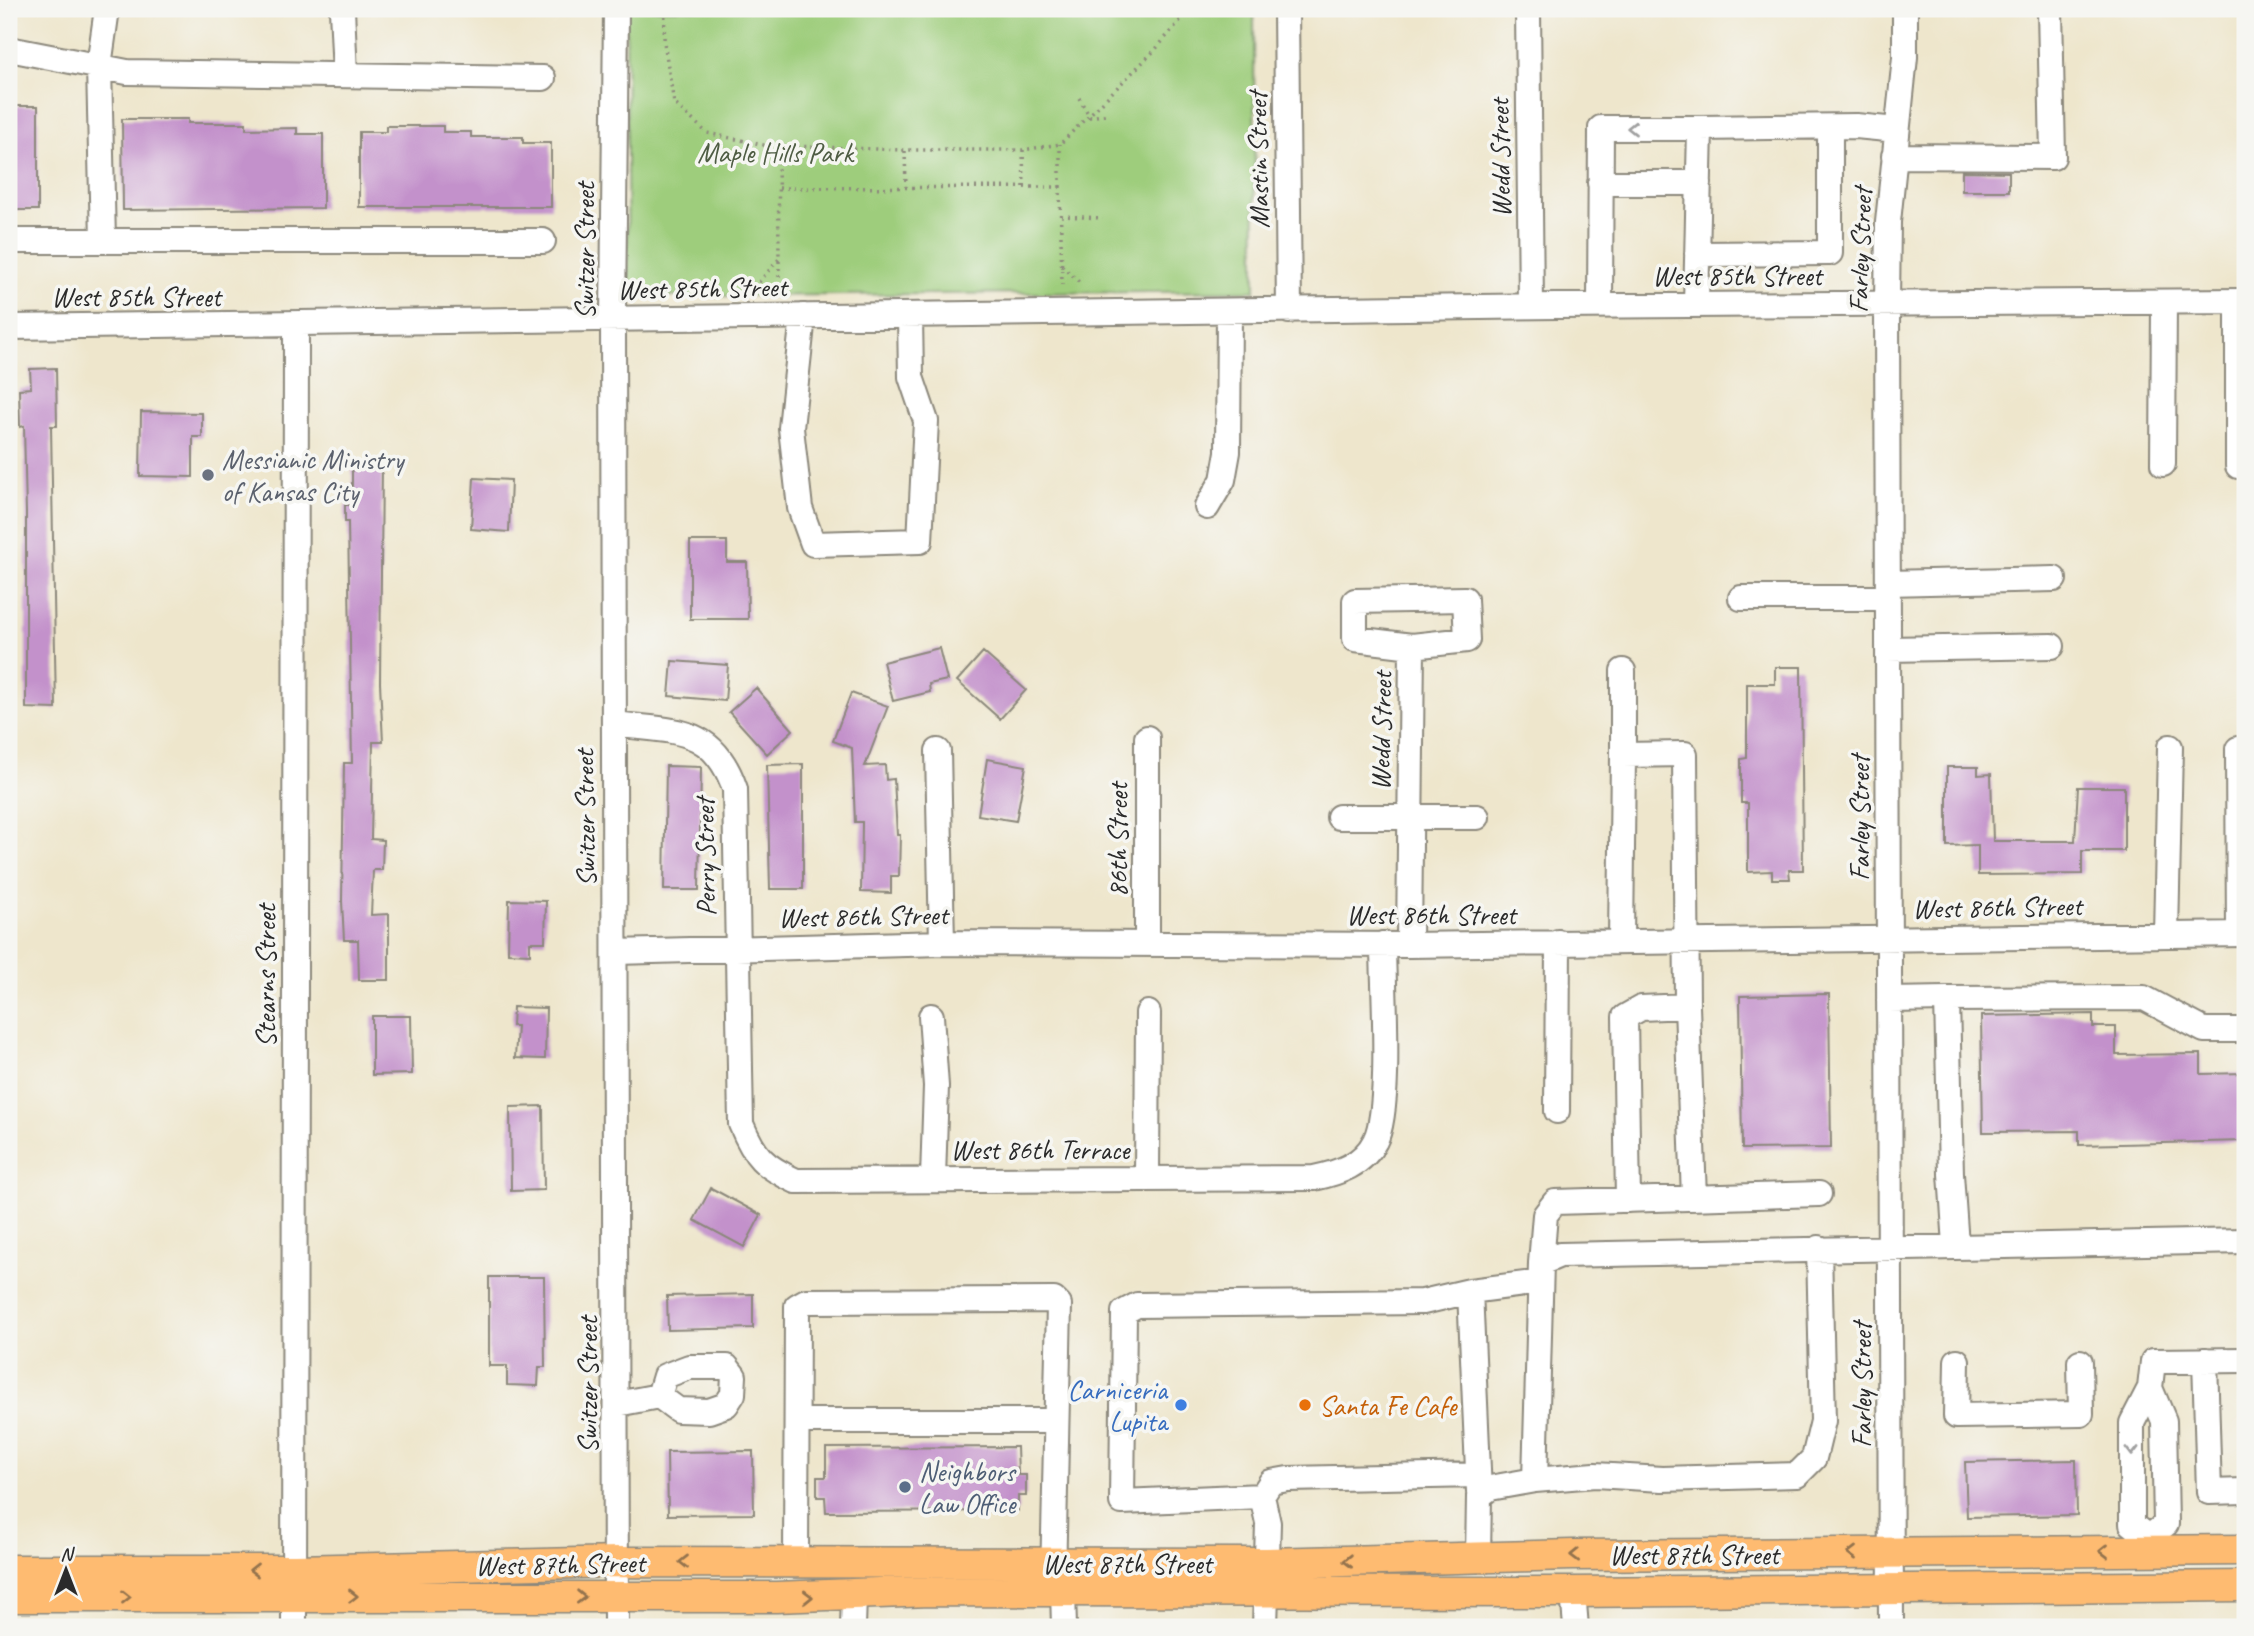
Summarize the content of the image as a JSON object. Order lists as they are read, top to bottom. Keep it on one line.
{"streets":{"main road":["West 87th Street"],"street":["Wedd Street","Mastin Street","Farley Street","Switzer Street","West 85th Street","86th Street","Perry Street","West 86th Street","Stearns Street","West 86th Terrace"]},"crossings":[["Wedd Street","West 85th Street"],["Wedd Street","West 86th Street"],["Mastin Street","West 85th Street"],["Farley Street","West 85th Street"],["Farley Street","West 86th Street"],["Farley Street","West 87th Street"],["Switzer Street","West 85th Street"],["Switzer Street","Perry Street"],["Switzer Street","West 86th Street"],["Switzer Street","West 87th Street"],["West 85th Street","Stearns Street"],["86th Street","West 86th Street"],["Perry Street","West 86th Street"],["Perry Street","West 86th Terrace"],["West 86th Street","West 86th Terrace"],["Stearns Street","West 87th Street"]],"parks":["Maple Hills Park"],"places":["Messianic Ministry of Kansas City","Carniceria Lupita","Santa Fe Cafe","Neighbors Law Office"],"north":"top"}
